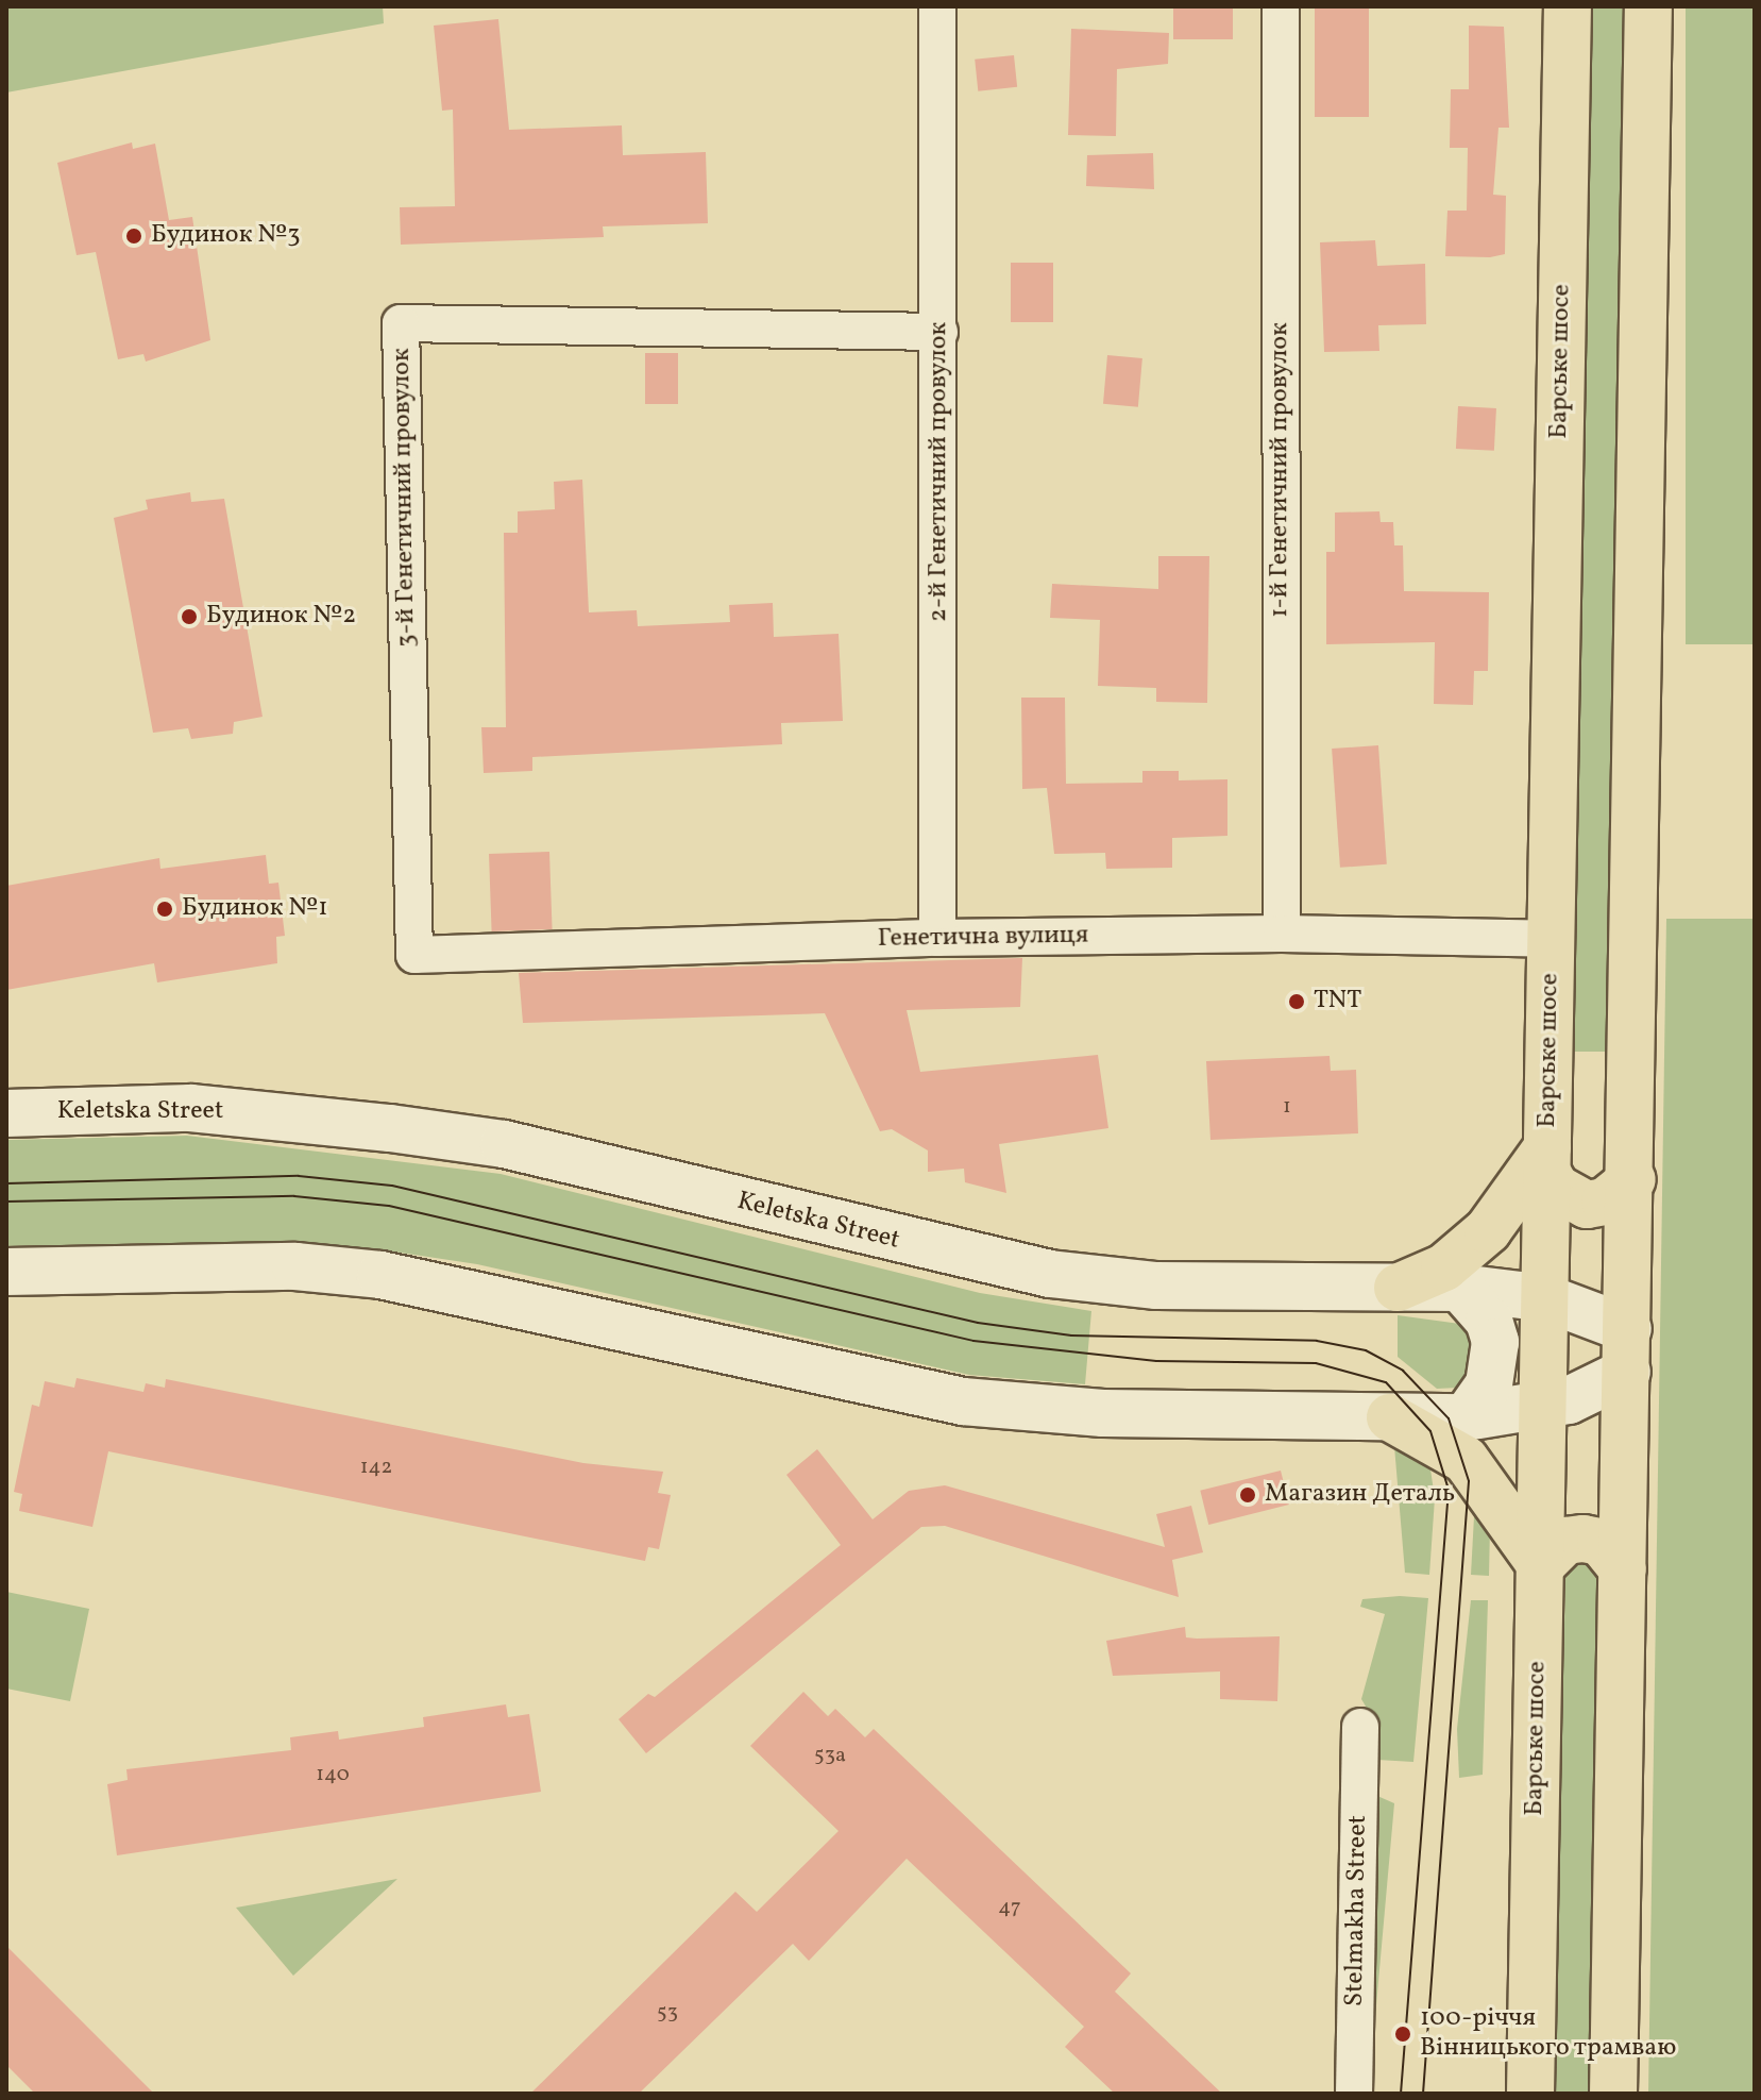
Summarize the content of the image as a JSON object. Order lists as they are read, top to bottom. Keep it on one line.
{"streets":{"highway":["Барське шосе"],"main road":["Keletska Street"],"street":["1-й Генетичний провулок","2-й Генетичний провулок","3-й Генетичний провулок","Генетична вулиця","Stelmakha Street"]},"crossings":[["Барське шосе","Генетична вулиця"],["Барське шосе","Keletska Street"],["1-й Генетичний провулок","Генетична вулиця"],["2-й Генетичний провулок","3-й Генетичний провулок"],["2-й Генетичний провулок","Генетична вулиця"],["3-й Генетичний провулок","Генетична вулиця"]],"places":["Будинок №3","Будинок №2","Будинок №1","TNT","Магазин Деталь","100-річчя Вінницького трамваю"],"house_numbers":["1","142","53а","140","47","53"]}
